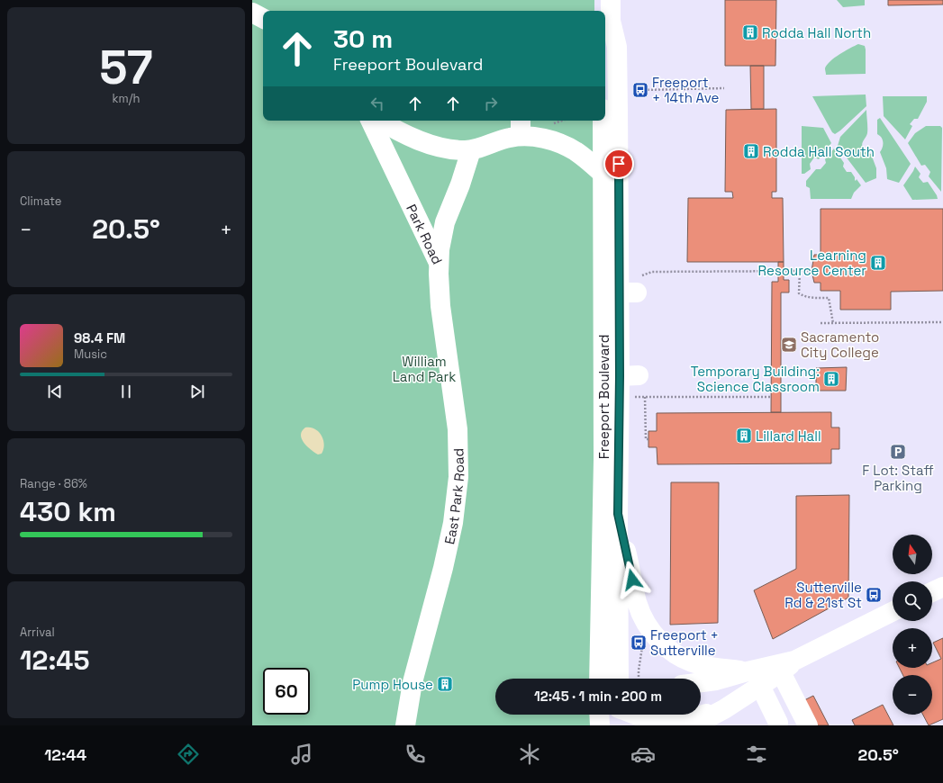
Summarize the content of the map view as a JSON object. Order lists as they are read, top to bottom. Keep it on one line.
{"streets":{"main road":["Park Road","Freeport Boulevard","East Park Road"]},"crossings":[["Park Road","East Park Road"]],"parks":["William Land Park"],"places":{"building":["Rodda Hall North","Rodda Hall South","Learning Resource Center","Temporary Building: Science Classroom","Lillard Hall","Pump House"],"bus stop":["Freeport + 14th Ave","Sutterville Rd & 21st St","Freeport + Sutterville"],"school or university":["Sacramento City College"],"parking":["F Lot: Staff Parking"]},"north":"top","page":{"tile":[["57","km/h"],"Climate",["Range · 86%","430 km"],["Arrival","12:45"]],"turn":["30 m","Freeport Boulevard"],"heat":["−","20.5°","+"],"song":["98.4 FM","Music"],"map_buttons":["+","−"],"limit":"60","trip":"12:45 · 1 min · 200 m","tabs":["12:44","20.5°"]}}
